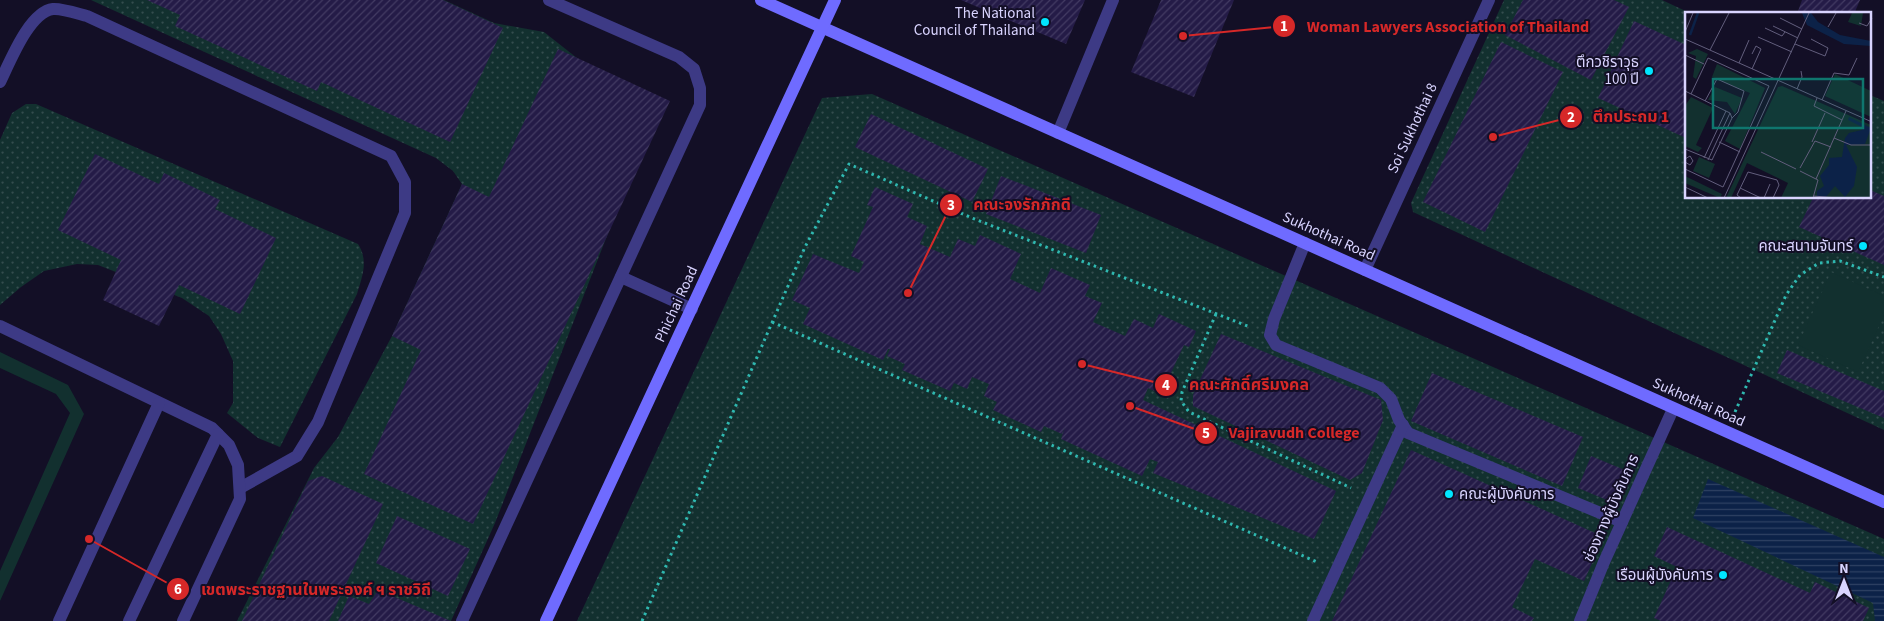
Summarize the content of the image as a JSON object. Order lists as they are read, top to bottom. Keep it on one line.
{"streets":{"street":["Soi Sukhothai 8","Sukhothai Road","Phichai Road","ช่องทางผู้บังคับการ"]},"crossings":[["Soi Sukhothai 8","Sukhothai Road"],["Sukhothai Road","Phichai Road"],["Sukhothai Road","ช่องทางผู้บังคับการ"]],"places":["The National Council of Thailand","Woman Lawyers Association of Thailand","ตึกวชิราวุธ 100 ปี","ตึกประถม 1","คณะสนามจันทร์","คณะจงรักภักดี","คณะศักดิ์ศรีมงคล","Vajiravudh College","คณะผู้บังคับการ","เขตพระราชฐานในพระองค์ ฯ ราชวิถี","เรือนผู้บังคับการ"],"north":"top"}
